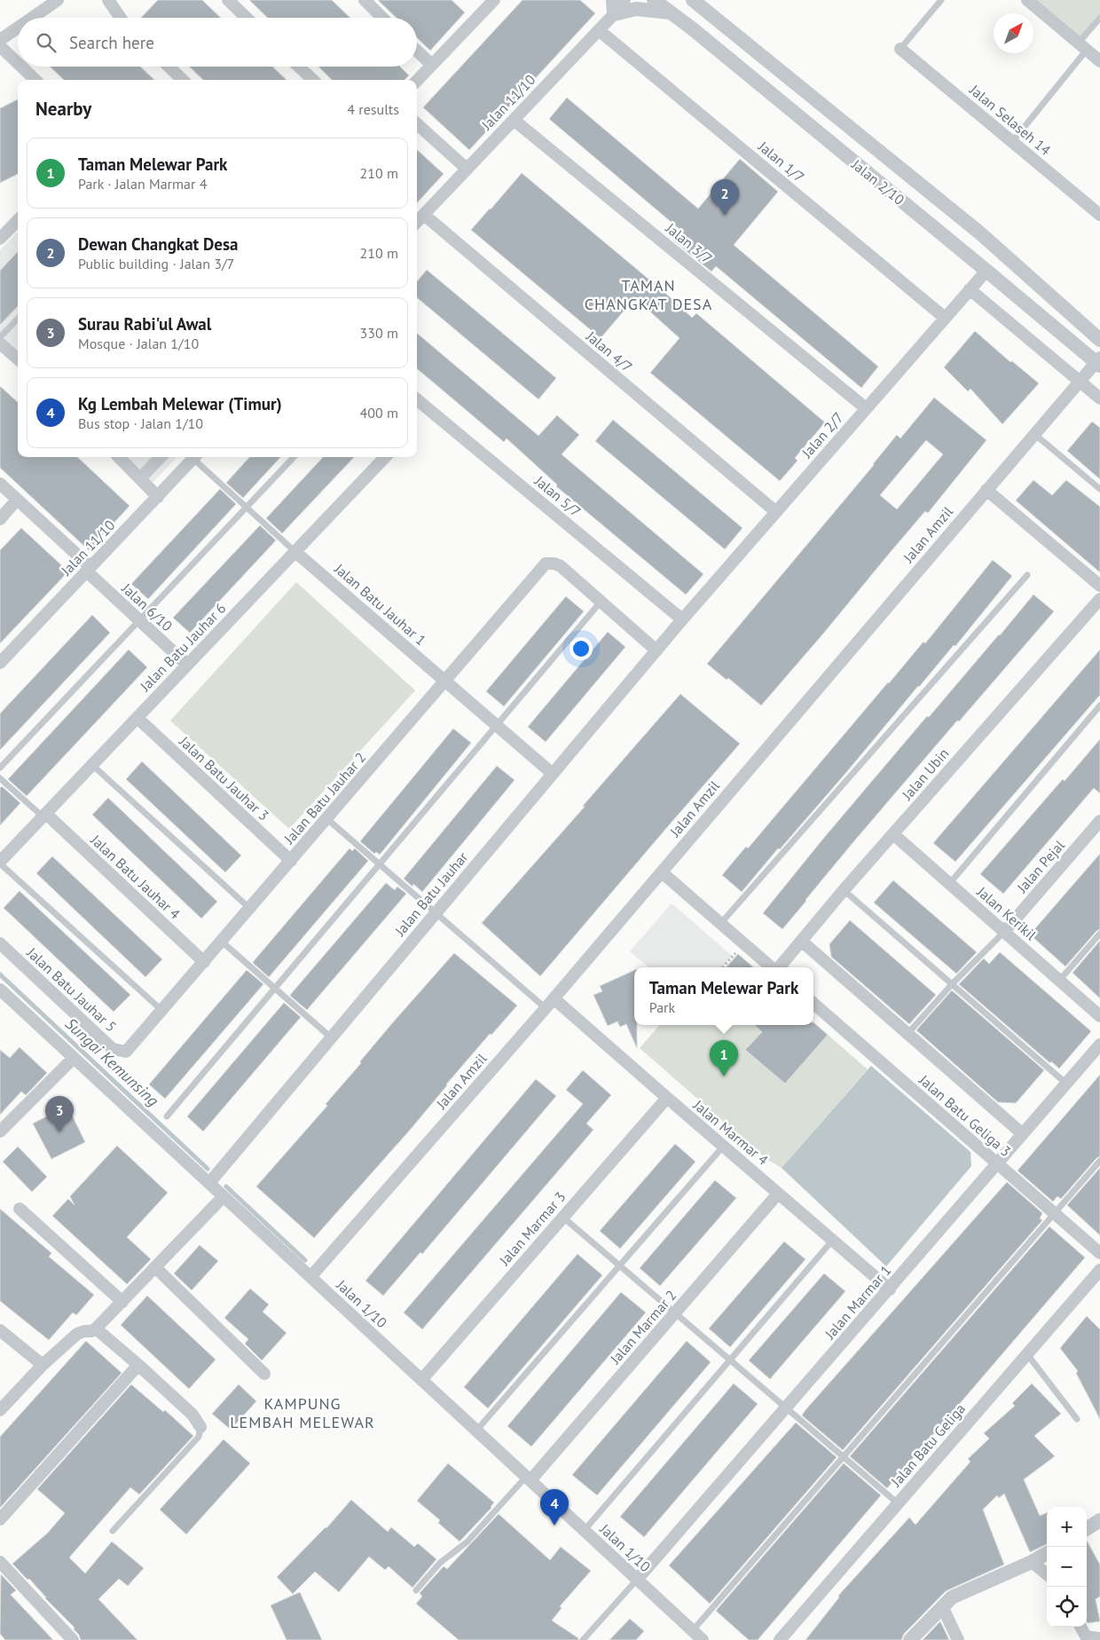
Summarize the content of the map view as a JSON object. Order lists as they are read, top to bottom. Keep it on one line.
{"streets":{"street":["Jalan 11/10","Jalan Selaseh 14","Jalan 1/7","Jalan 2/10","Jalan 3/7","Jalan 4/7","Jalan 2/7","Jalan 5/7","Jalan Amzil","Jalan Batu Jauhar 1","Jalan 6/10","Jalan Batu Jauhar 6","Jalan Ubin","Jalan Batu Jauhar 3","Jalan Batu Jauhar 2","Jalan Pejal","Jalan Batu Jauhar 4","Jalan Batu Jauhar","Jalan Kerikil","Jalan Batu Jauhar 5","Jalan Batu Geliga 3","Jalan Marmar 4","Jalan Marmar 3","Jalan Marmar 1","Jalan 1/10","Jalan Marmar 2","Jalan Batu Geliga"]},"crossings":[["Jalan 11/10","Jalan 1/7"],["Jalan 11/10","Jalan 3/7"],["Jalan 11/10","Jalan 4/7"],["Jalan 11/10","Jalan 6/10"],["Jalan 1/7","Jalan 2/7"],["Jalan 2/10","Jalan 2/7"],["Jalan 2/10","Jalan Amzil"],["Jalan 3/7","Jalan 2/7"],["Jalan 4/7","Jalan 2/7"],["Jalan 2/7","Jalan 5/7"],["Jalan 2/7","Jalan Batu Jauhar"],["Jalan 5/7","Jalan Batu Jauhar"],["Jalan Amzil","Jalan Marmar 4"],["Jalan Amzil","Jalan 1/10"],["Jalan Batu Jauhar 1","Jalan Batu Jauhar 6"],["Jalan Batu Jauhar 1","Jalan Batu Jauhar 2"],["Jalan Batu Jauhar 1","Jalan Batu Jauhar"],["Jalan 6/10","Jalan Batu Jauhar 6"],["Jalan Batu Jauhar 6","Jalan Batu Jauhar 3"],["Jalan Batu Jauhar 6","Jalan Batu Jauhar 4"],["Jalan Ubin","Jalan Kerikil"],["Jalan Ubin","Jalan Batu Geliga 3"],["Jalan Batu Jauhar 3","Jalan Batu Jauhar 2"],["Jalan Batu Jauhar 2","Jalan Batu Jauhar 4"],["Jalan Batu Jauhar 2","Jalan Batu Jauhar 5"],["Jalan Pejal","Jalan Kerikil"],["Jalan Batu Jauhar","Jalan 1/10"],["Jalan Batu Geliga 3","Jalan Marmar 1"],["Jalan Marmar 4","Jalan Marmar 3"],["Jalan Marmar 4","Jalan Marmar 1"],["Jalan Marmar 4","Jalan Marmar 2"],["Jalan Marmar 3","Jalan 1/10"],["Jalan Marmar 1","Jalan 1/10"],["Jalan 1/10","Jalan Marmar 2"]],"districts":["TAMAN CHANGKAT DESA","KAMPUNG LEMBAH MELEWAR"],"water":["Sungai Kemunsing"],"north":"top right","page":{"search":"Search here","heading":["Nearby","4 results"],"list":[{"mark":"1","name":"Taman Melewar Park","note":"Park · Jalan Marmar 4","value":"210 m"},{"mark":"2","name":"Dewan Changkat Desa","note":"Public building · Jalan 3/7","value":"210 m"},{"mark":"3","name":"Surau Rabi'ul Awal","note":"Mosque · Jalan 1/10","value":"330 m"},{"mark":"4","name":"Kg Lembah Melewar (Timur)","note":"Bus stop · Jalan 1/10","value":"400 m"}],"pins":["2","1","3","4"],"popup":["Taman Melewar Park","Park"],"map_buttons":["+","−"]}}
